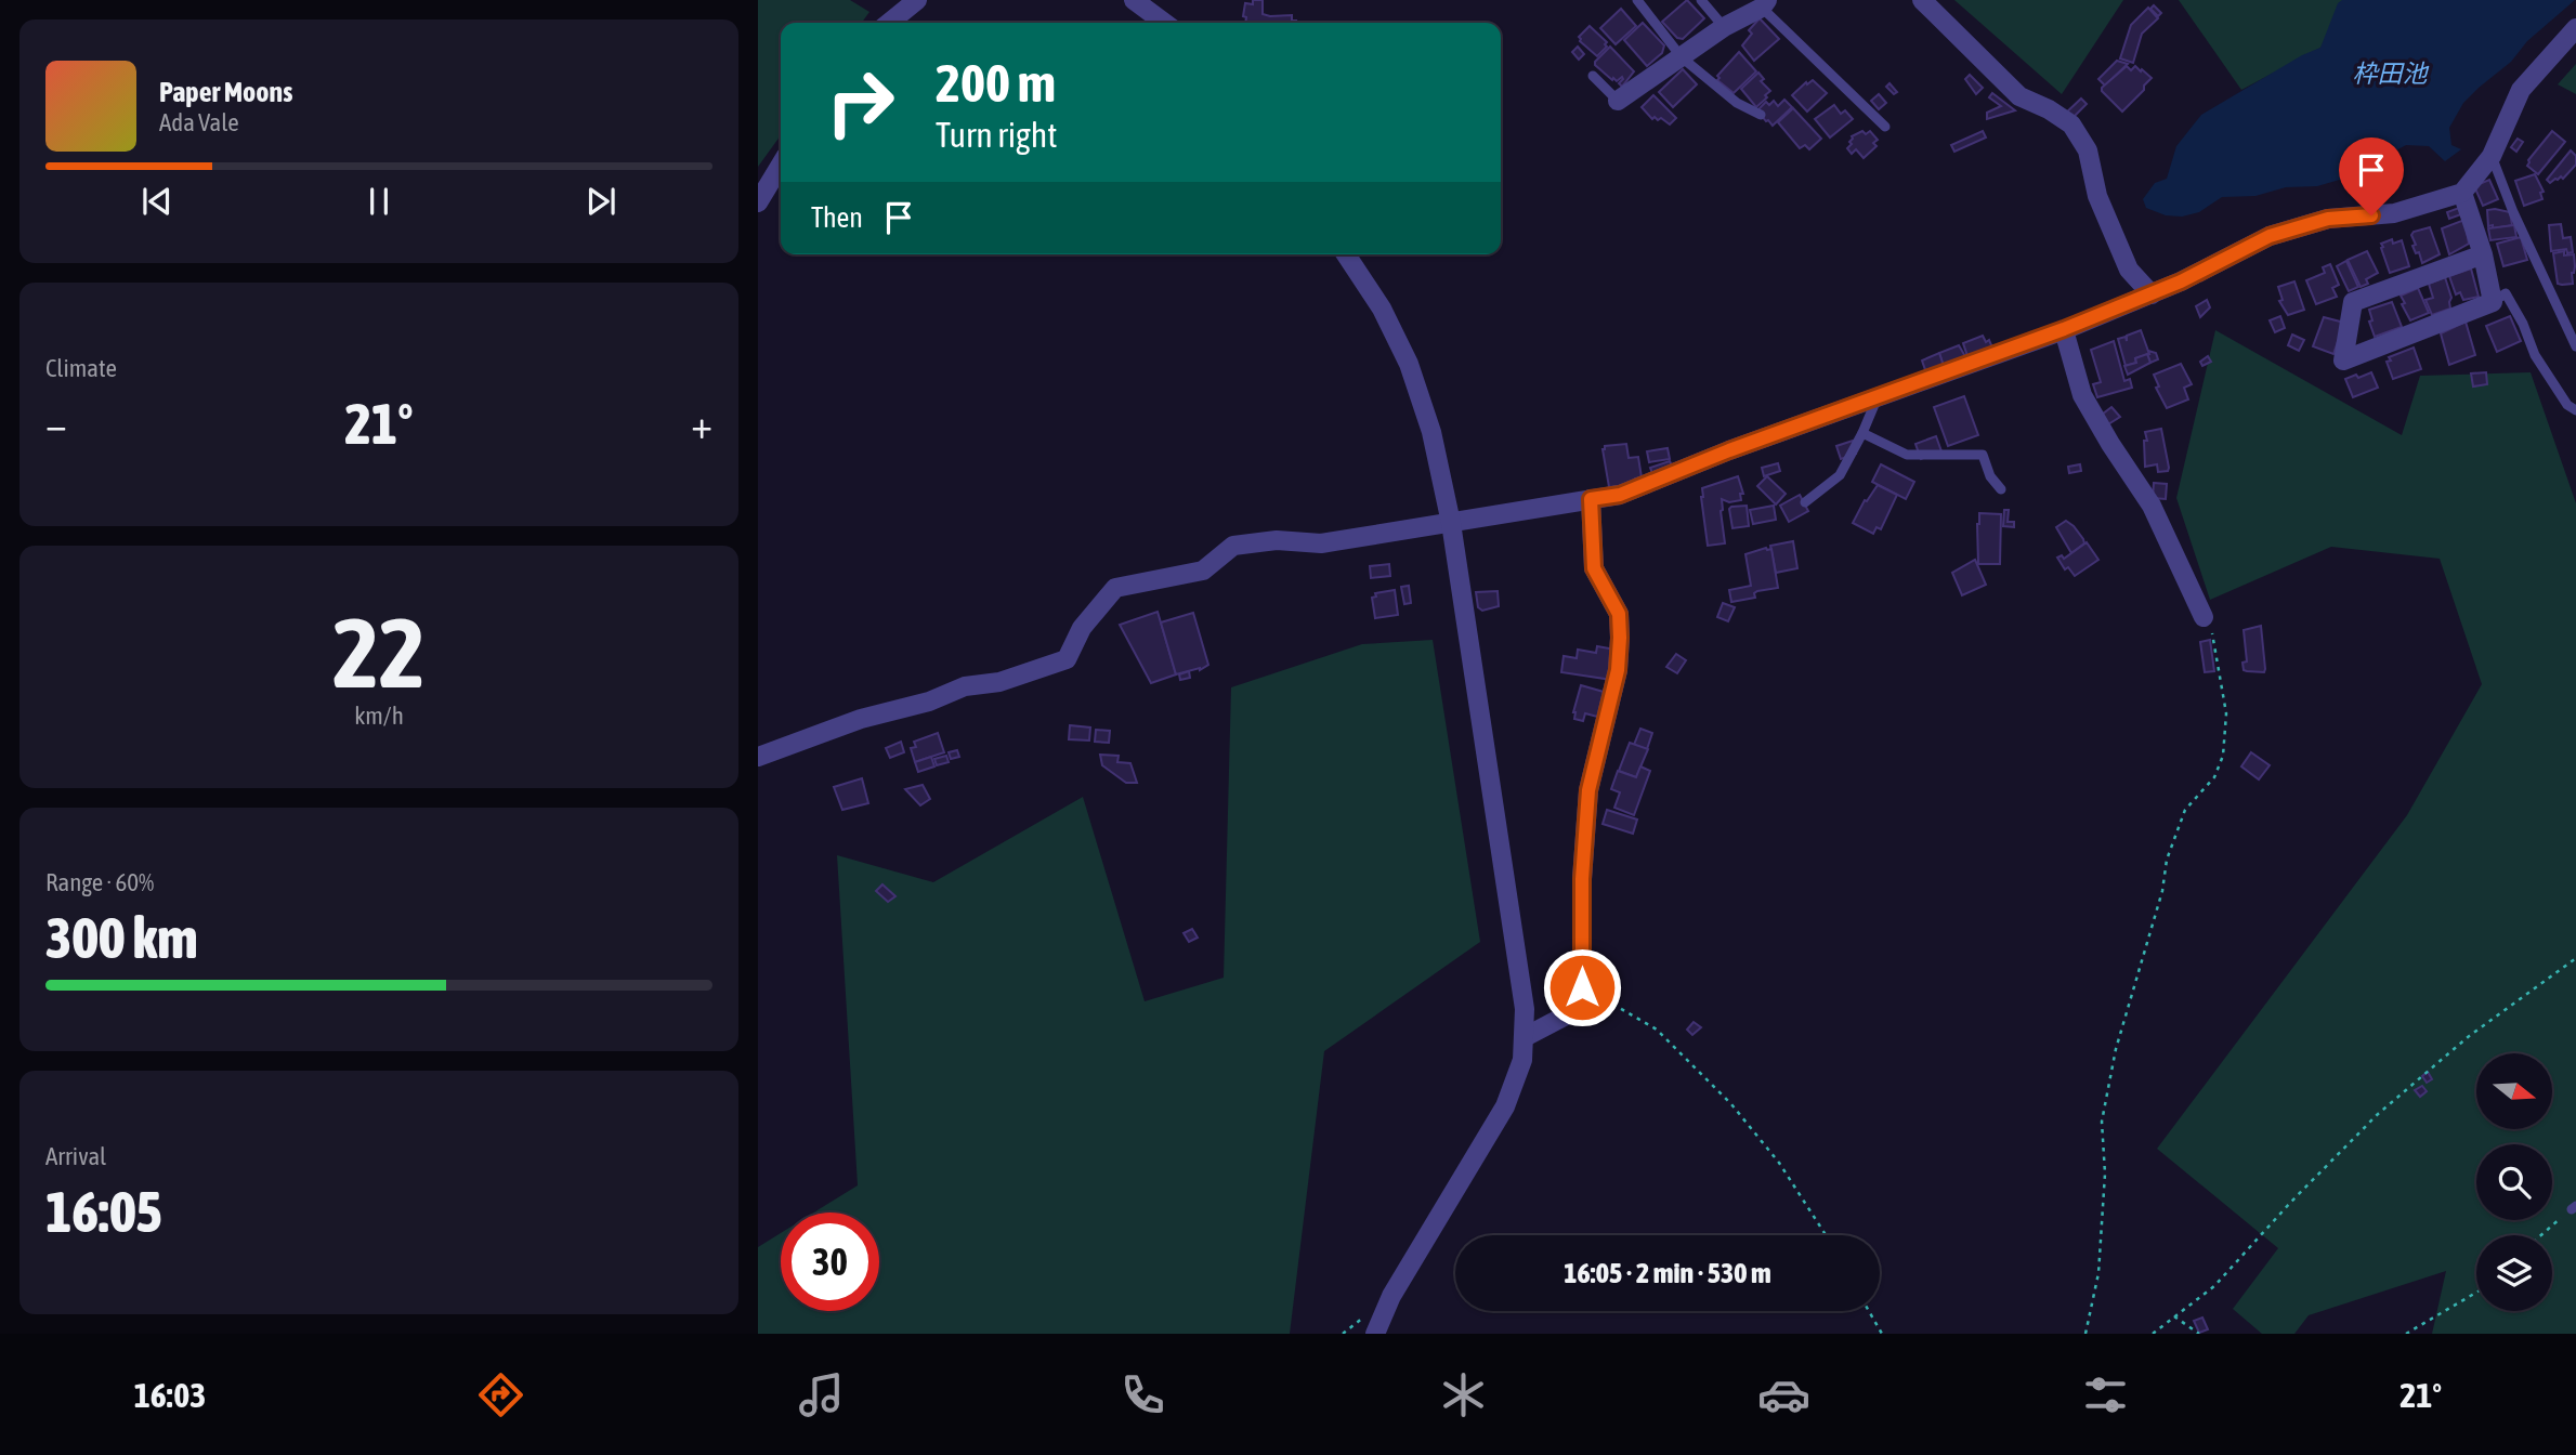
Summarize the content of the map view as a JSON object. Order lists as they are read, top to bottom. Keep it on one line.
{"water":["枠田池"],"north":"right","page":{"turn":["200 m","Turn right"],"song":["Paper Moons","Ada Vale"],"then":"Then","tile":["Climate",["22","km/h"],["Range · 60%","300 km"],["Arrival","16:05"]],"heat":["−","21°","+"],"limit":"30","trip":"16:05 · 2 min · 530 m","tabs":["16:03","21°"]}}
